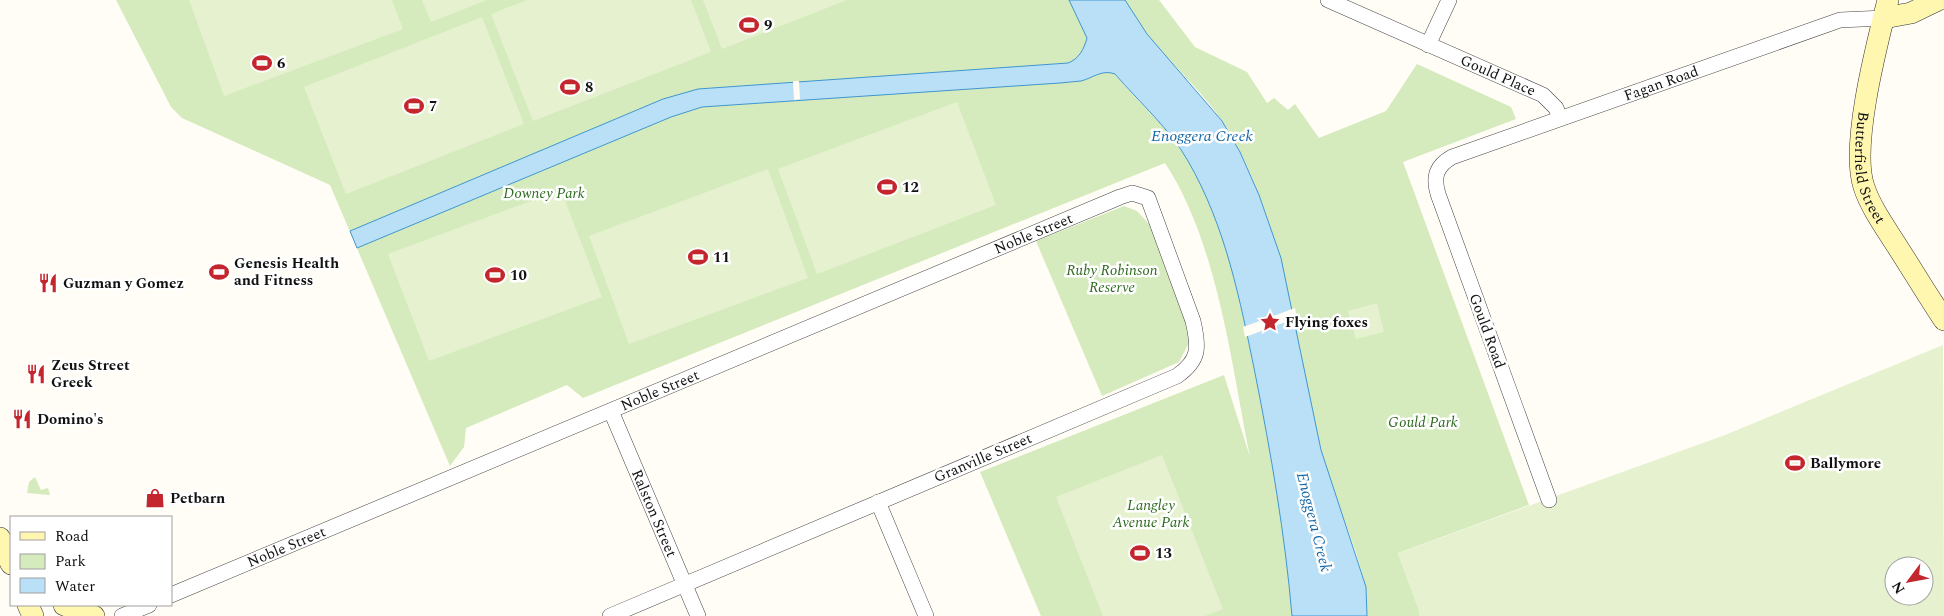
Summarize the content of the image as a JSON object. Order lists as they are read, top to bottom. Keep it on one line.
{"streets":{"street":["Gould Place","Fagan Road","Butterfield Street","Noble Street","Gould Road","Granville Street","Ralston Street"]},"crossings":[["Gould Place","Fagan Road"],["Fagan Road","Butterfield Street"],["Fagan Road","Gould Road"],["Noble Street","Granville Street"],["Noble Street","Ralston Street"],["Granville Street","Ralston Street"]],"water":["Enoggera Creek"],"parks":["Downey Park","Ruby Robinson Reserve","Gould Park","Langley Avenue Park"],"places":{"sports":["9","6","8","7","12","11","Genesis Health and Fitness","10","Ballymore","13"],"restaurant":["Guzman y Gomez","Zeus Street Greek","Domino's"],"place":["Flying foxes"],"shop":["Petbarn"]},"legend":["Road","Park","Water"],"north":"bottom left"}
